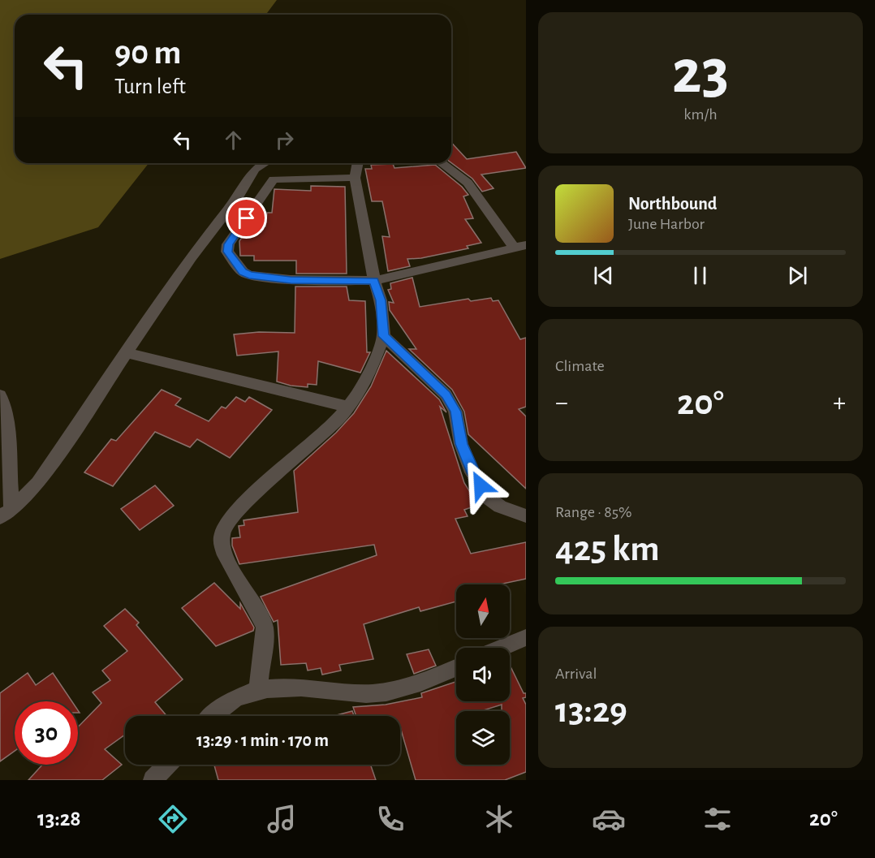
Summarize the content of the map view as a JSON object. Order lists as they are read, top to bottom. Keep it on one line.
{"north":"top","page":{"tile":[["23","km/h"],"Climate",["Range · 85%","425 km"],["Arrival","13:29"]],"turn":["90 m","Turn left"],"song":["Northbound","June Harbor"],"heat":["−","20°","+"],"limit":"30","trip":"13:29 · 1 min · 170 m","tabs":["13:28","20°"]}}
